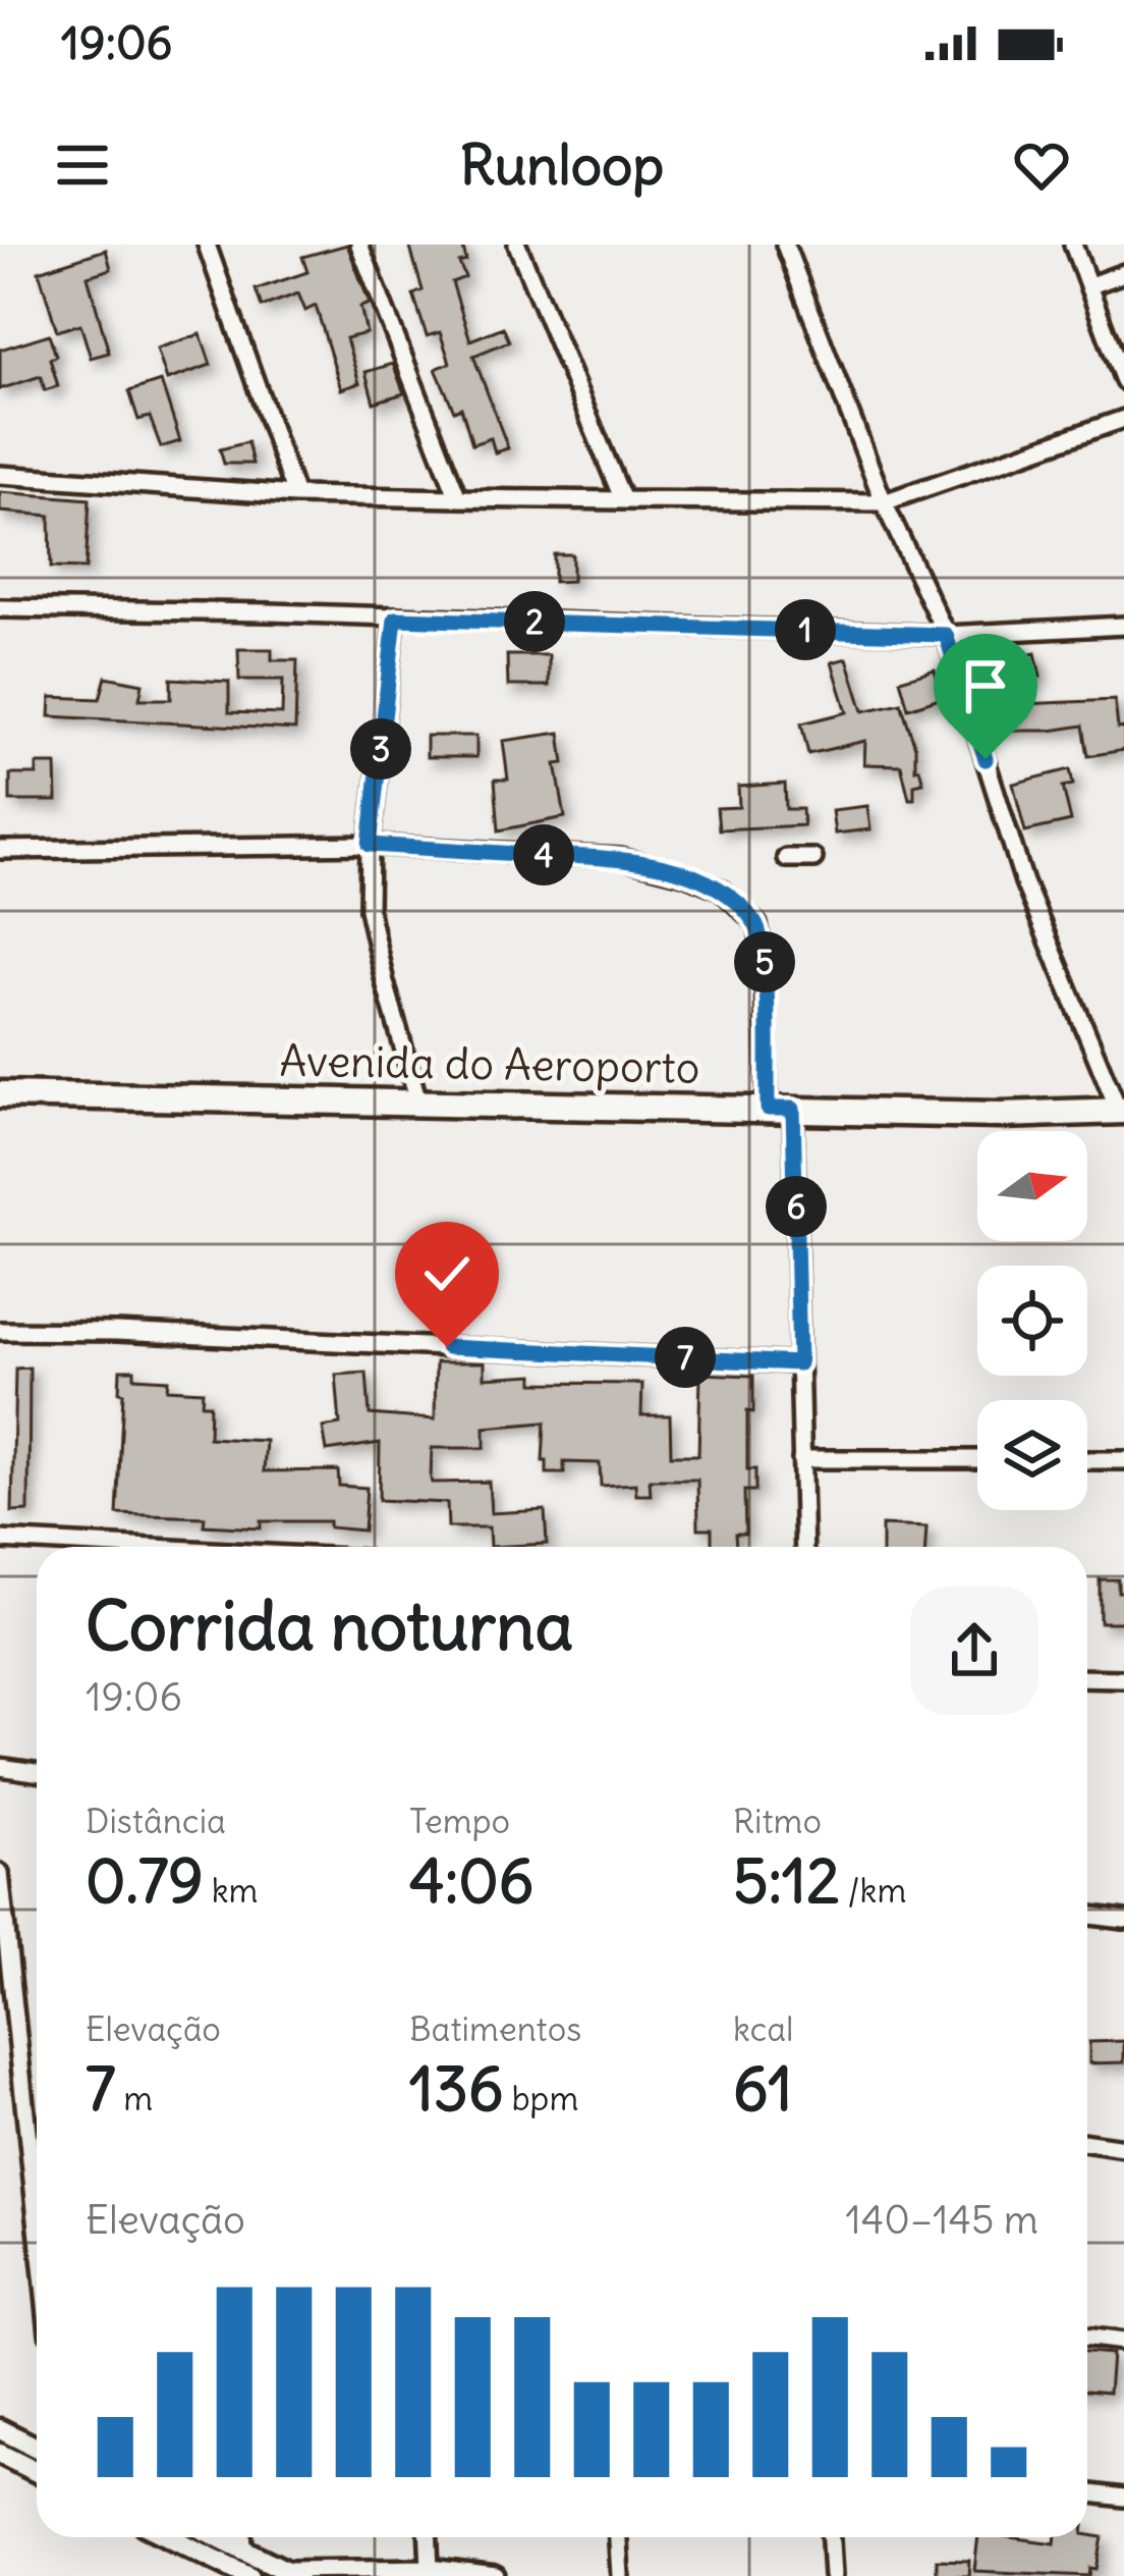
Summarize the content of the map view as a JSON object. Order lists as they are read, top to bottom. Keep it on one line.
{"streets":{"main road":["Avenida do Aeroporto"]},"north":"right","page":{"status":"19:06","header":"Runloop","pins":["2","1","3","4","5","6","7"],"heading":["Corrida noturna","19:06"],"stats":[["Distância","0.79 km"],["Tempo","4:06"],["Ritmo","5:12 /km"],["Elevação","7 m"],["Batimentos","136 bpm"],["kcal","61"]],"chart":["Elevação","140–145 m"]}}
